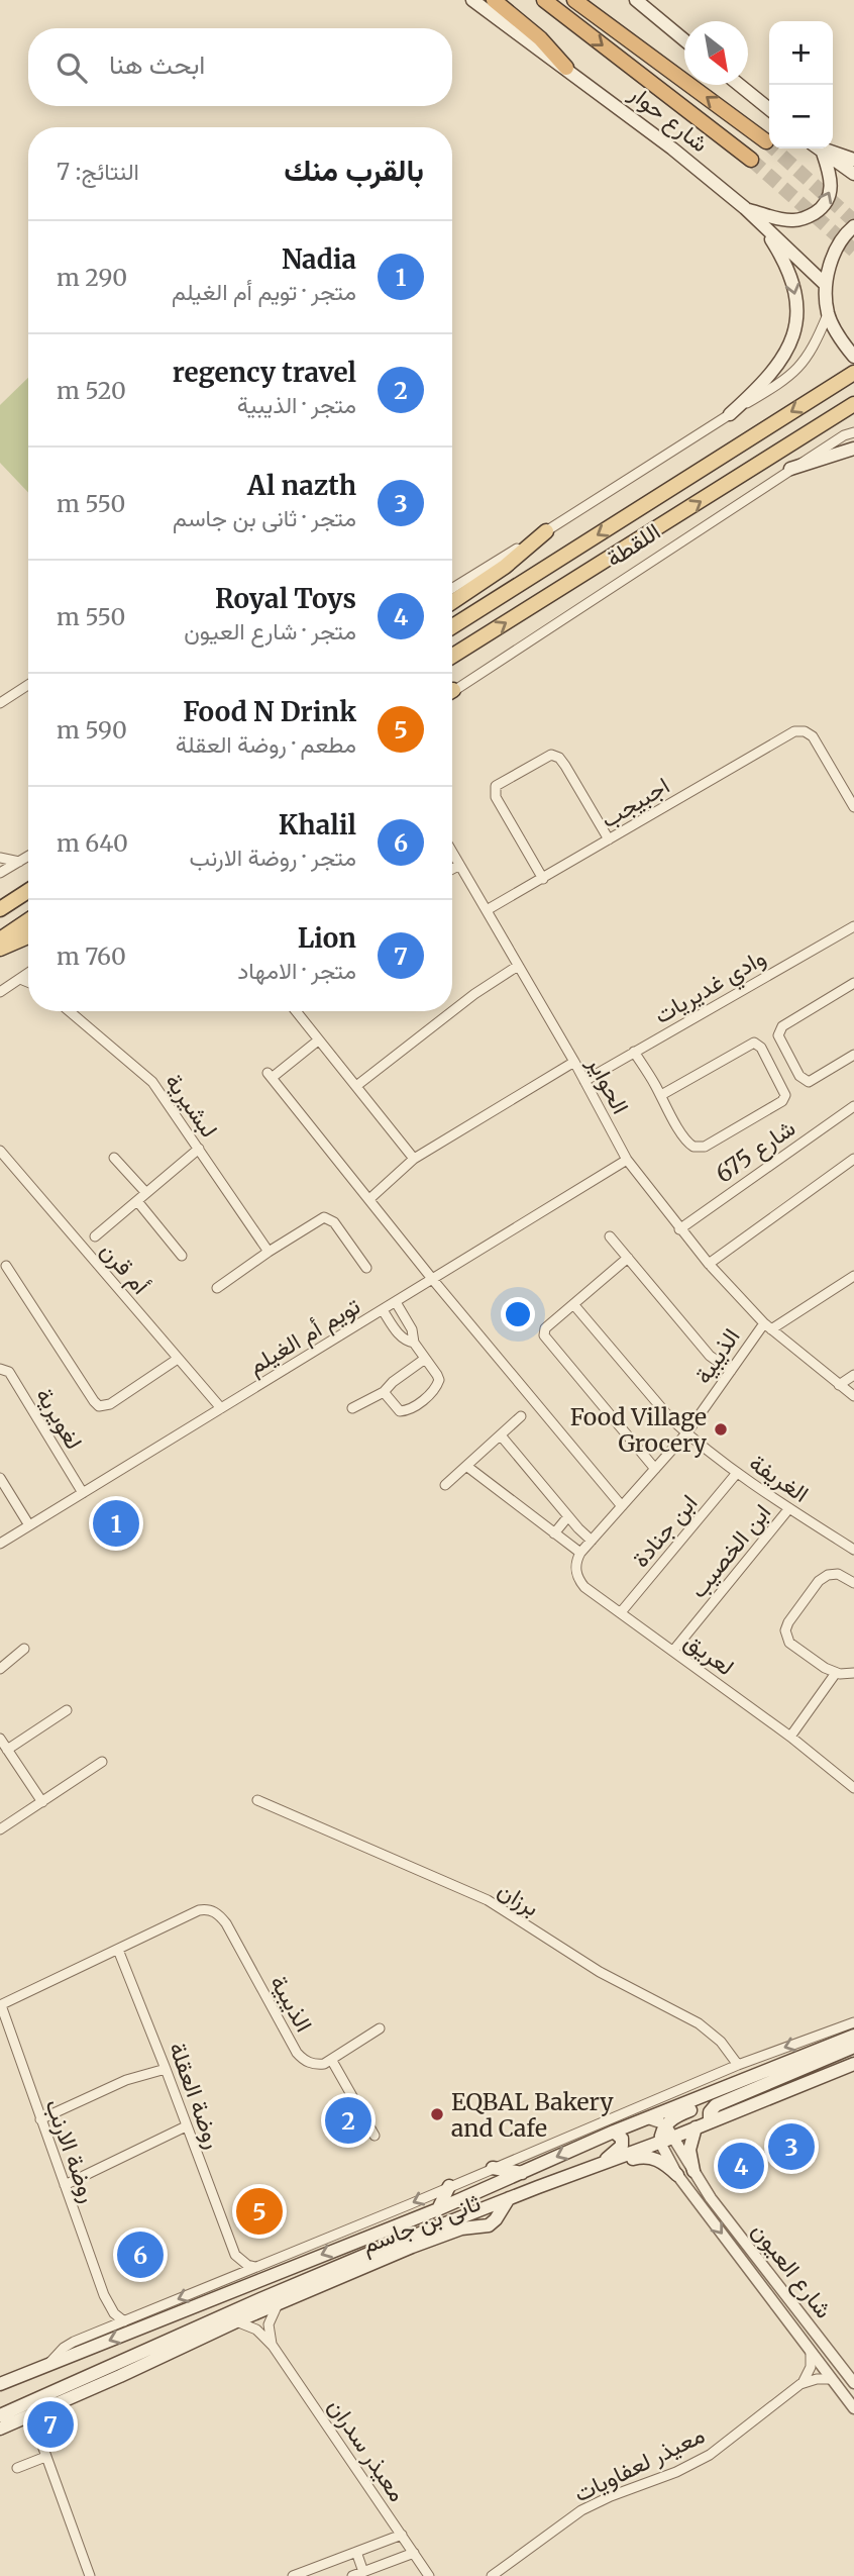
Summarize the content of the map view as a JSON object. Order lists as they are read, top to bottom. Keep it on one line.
{"streets":{"highway":["شارع حوار"],"main road":["اللقطة","ثانى بن جاسم"],"street":["اجبيجب","وادي غديريات","الحواير","لبشيرية","شارع 675","أم قرن","تويم أم الغيلم","الذيبية","لغويرية","الغريفة","ابن جنادة","ابن الخصيب","لعريق","برزان","روضة العقلة","روضة الارنب","شارع العيون","معيذر سدران","معيذر لعفاويات"]},"crossings":[["اجبيجب","الحواير"],["وادي غديريات","الحواير"],["الحواير","شارع 675"],["الحواير","تويم أم الغيلم"],["الحواير","الذيبية"],["أم قرن","تويم أم الغيلم"],["تويم أم الغيلم","لغويرية"],["الذيبية","الغريفة"],["الذيبية","روضة العقلة"],["الغريفة","ابن جنادة"],["الغريفة","ابن الخصيب"],["ابن جنادة","لعريق"],["ابن الخصيب","لعريق"],["برزان","ثانى بن جاسم"],["روضة الارنب","ثانى بن جاسم"],["ثانى بن جاسم","شارع العيون"],["ثانى بن جاسم","معيذر سدران"],["شارع العيون","معيذر لعفاويات"]],"one_way":["ثانى بن جاسم"],"places":["Food Village Grocery","EQBAL Bakery and Cafe"],"north":"bottom right","page":{"map_buttons":["+","−"],"search":"ابحث هنا","heading":["بالقرب منك","النتائج: 7"],"list":[{"mark":"1","name":"Nadia","note":"متجر · تويم أم الغيلم","value":"290 m"},{"mark":"2","name":"regency travel","note":"متجر · الذيبية","value":"520 m"},{"mark":"3","name":"Al nazth","note":"متجر · ثانى بن جاسم","value":"550 m"},{"mark":"4","name":"Royal Toys","note":"متجر · شارع العيون","value":"550 m"},{"mark":"5","name":"Food N Drink","note":"مطعم · روضة العقلة","value":"590 m"},{"mark":"6","name":"Khalil","note":"متجر · روضة الارنب","value":"640 m"},{"mark":"7","name":"Lion","note":"متجر · الامهاد","value":"760 m"}],"pins":["1","2","3","4","5","6","7"]}}
